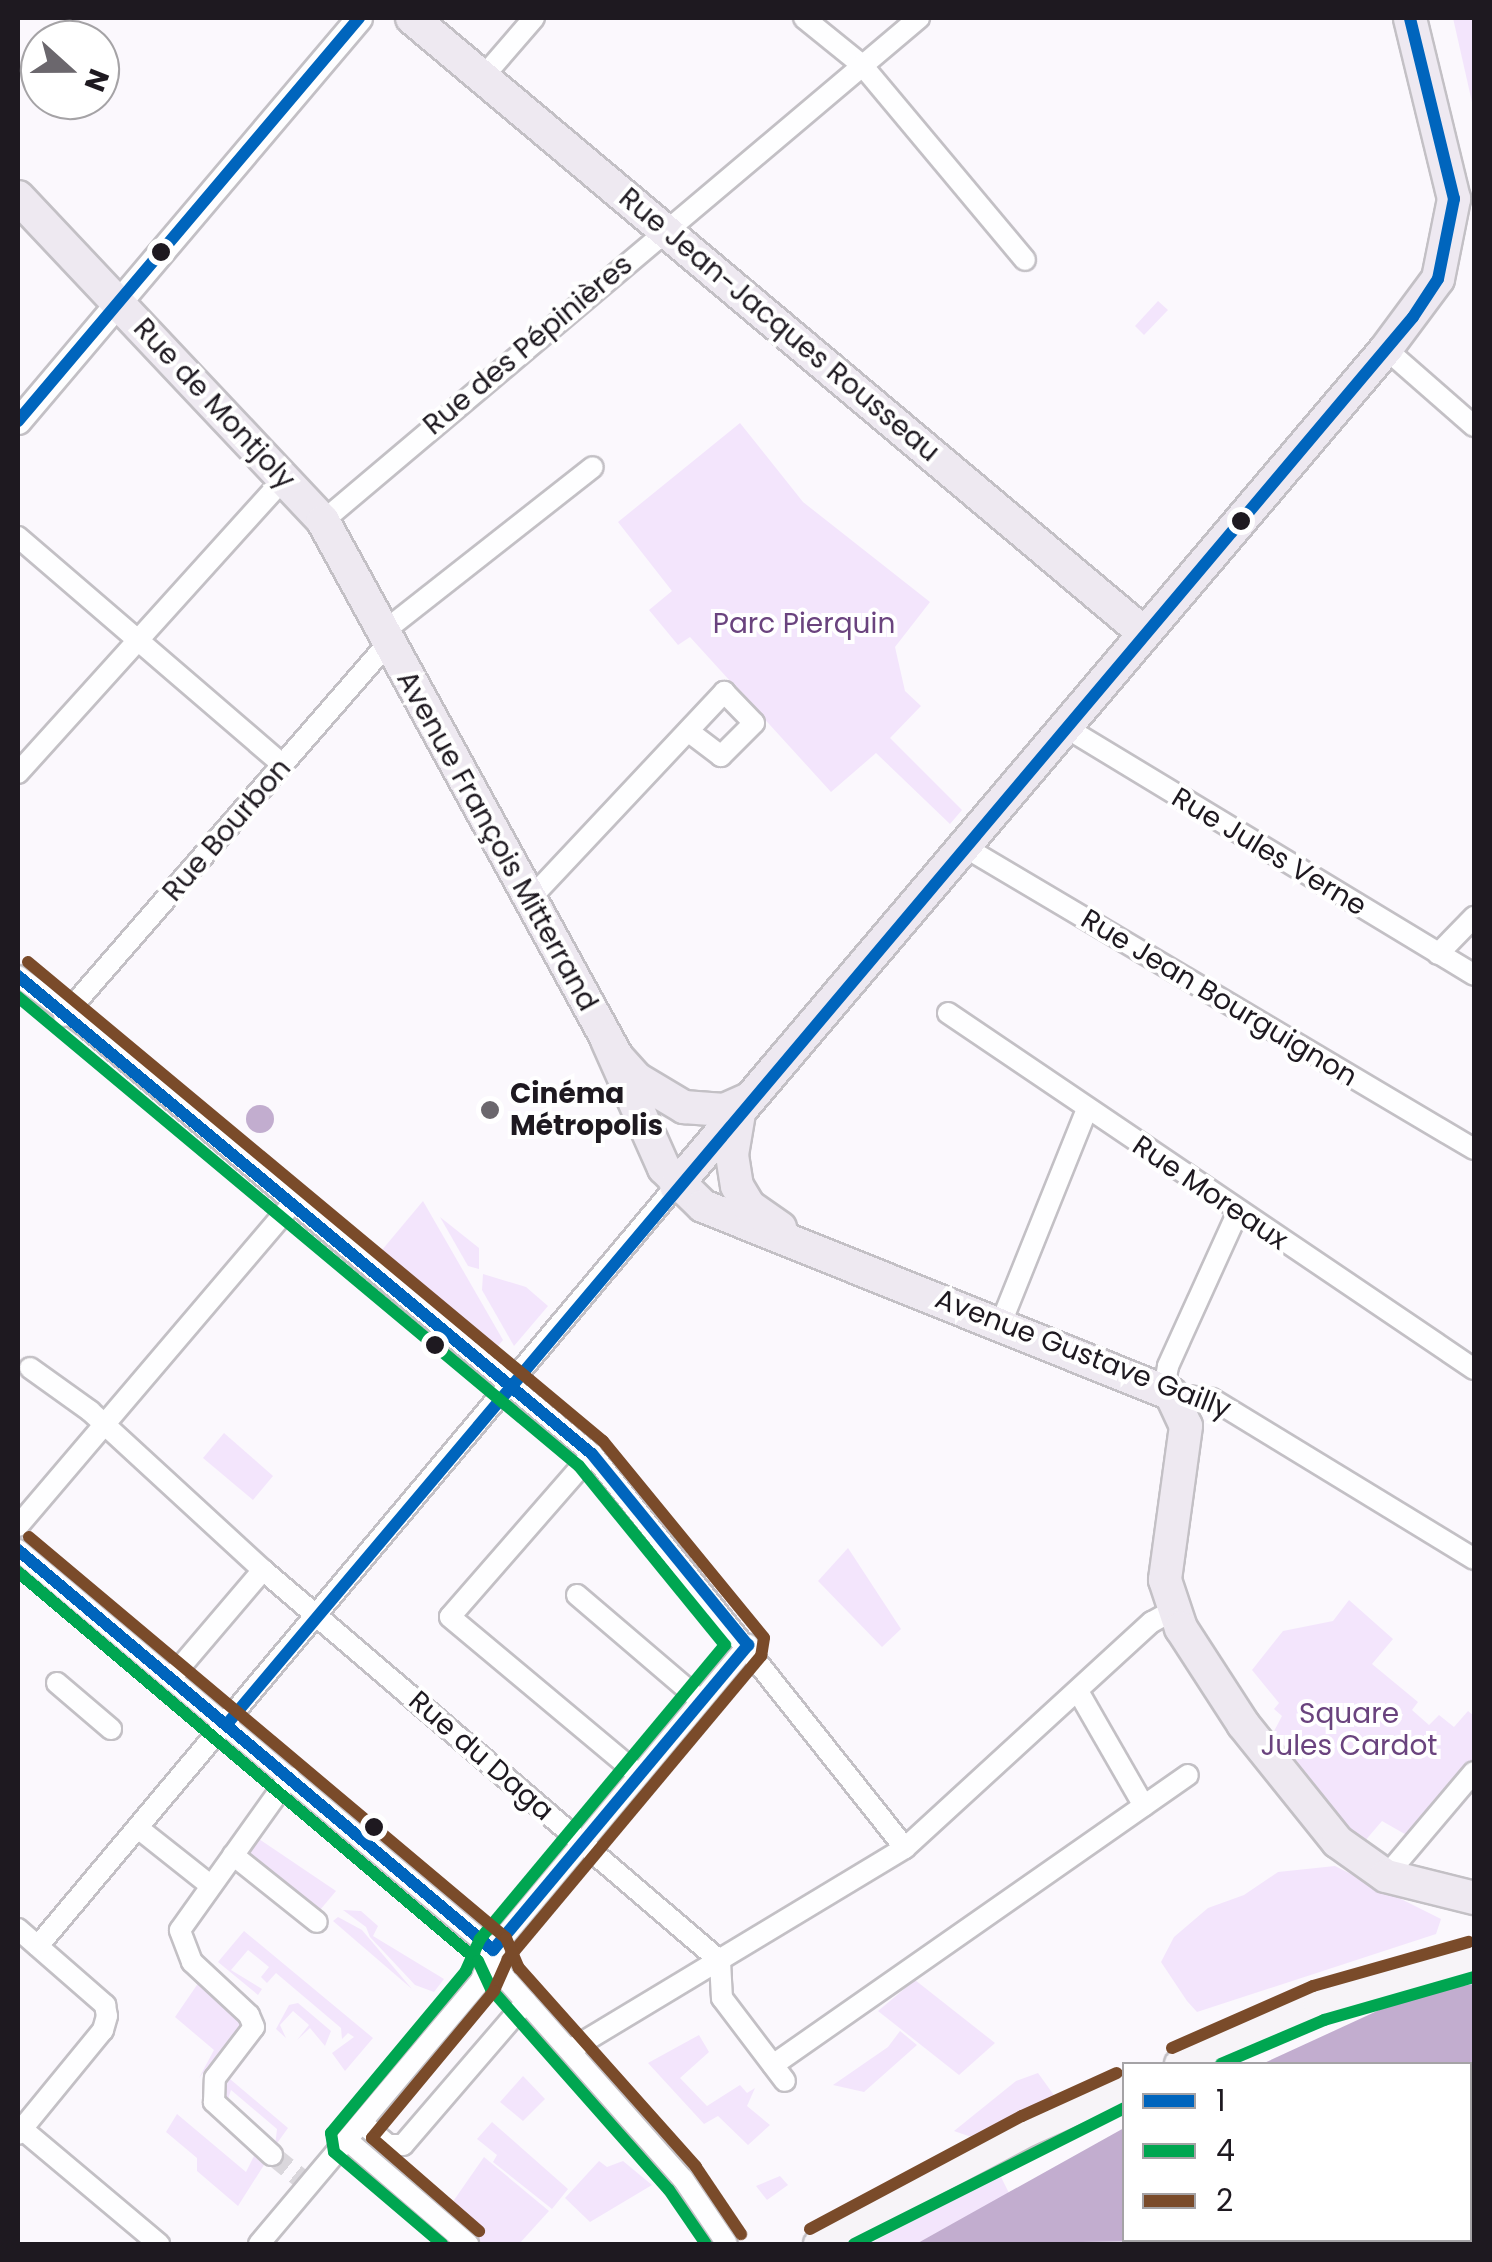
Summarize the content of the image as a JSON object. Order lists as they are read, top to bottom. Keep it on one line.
{"streets":{"main road":["Rue Jean-Jacques Rousseau","Rue de Montjoly","Avenue François Mitterrand","Avenue Gustave Gailly"],"street":["Rue des Pépinières","Rue Bourbon","Rue Jules Verne","Rue Jean Bourguignon","Rue Moreaux","Rue du Daga"]},"crossings":[["Rue Jean-Jacques Rousseau","Rue des Pépinières"],["Rue des Pépinières","Rue de Montjoly"],["Rue de Montjoly","Rue Bourbon"],["Rue de Montjoly","Avenue François Mitterrand"],["Rue Bourbon","Avenue François Mitterrand"]],"parks":["Parc Pierquin","Square Jules Cardot"],"places":["Cinéma Métropolis"],"lines":["transit line 1","transit line 2","transit line 4"],"legend":["1","4","2"],"north":"right"}
